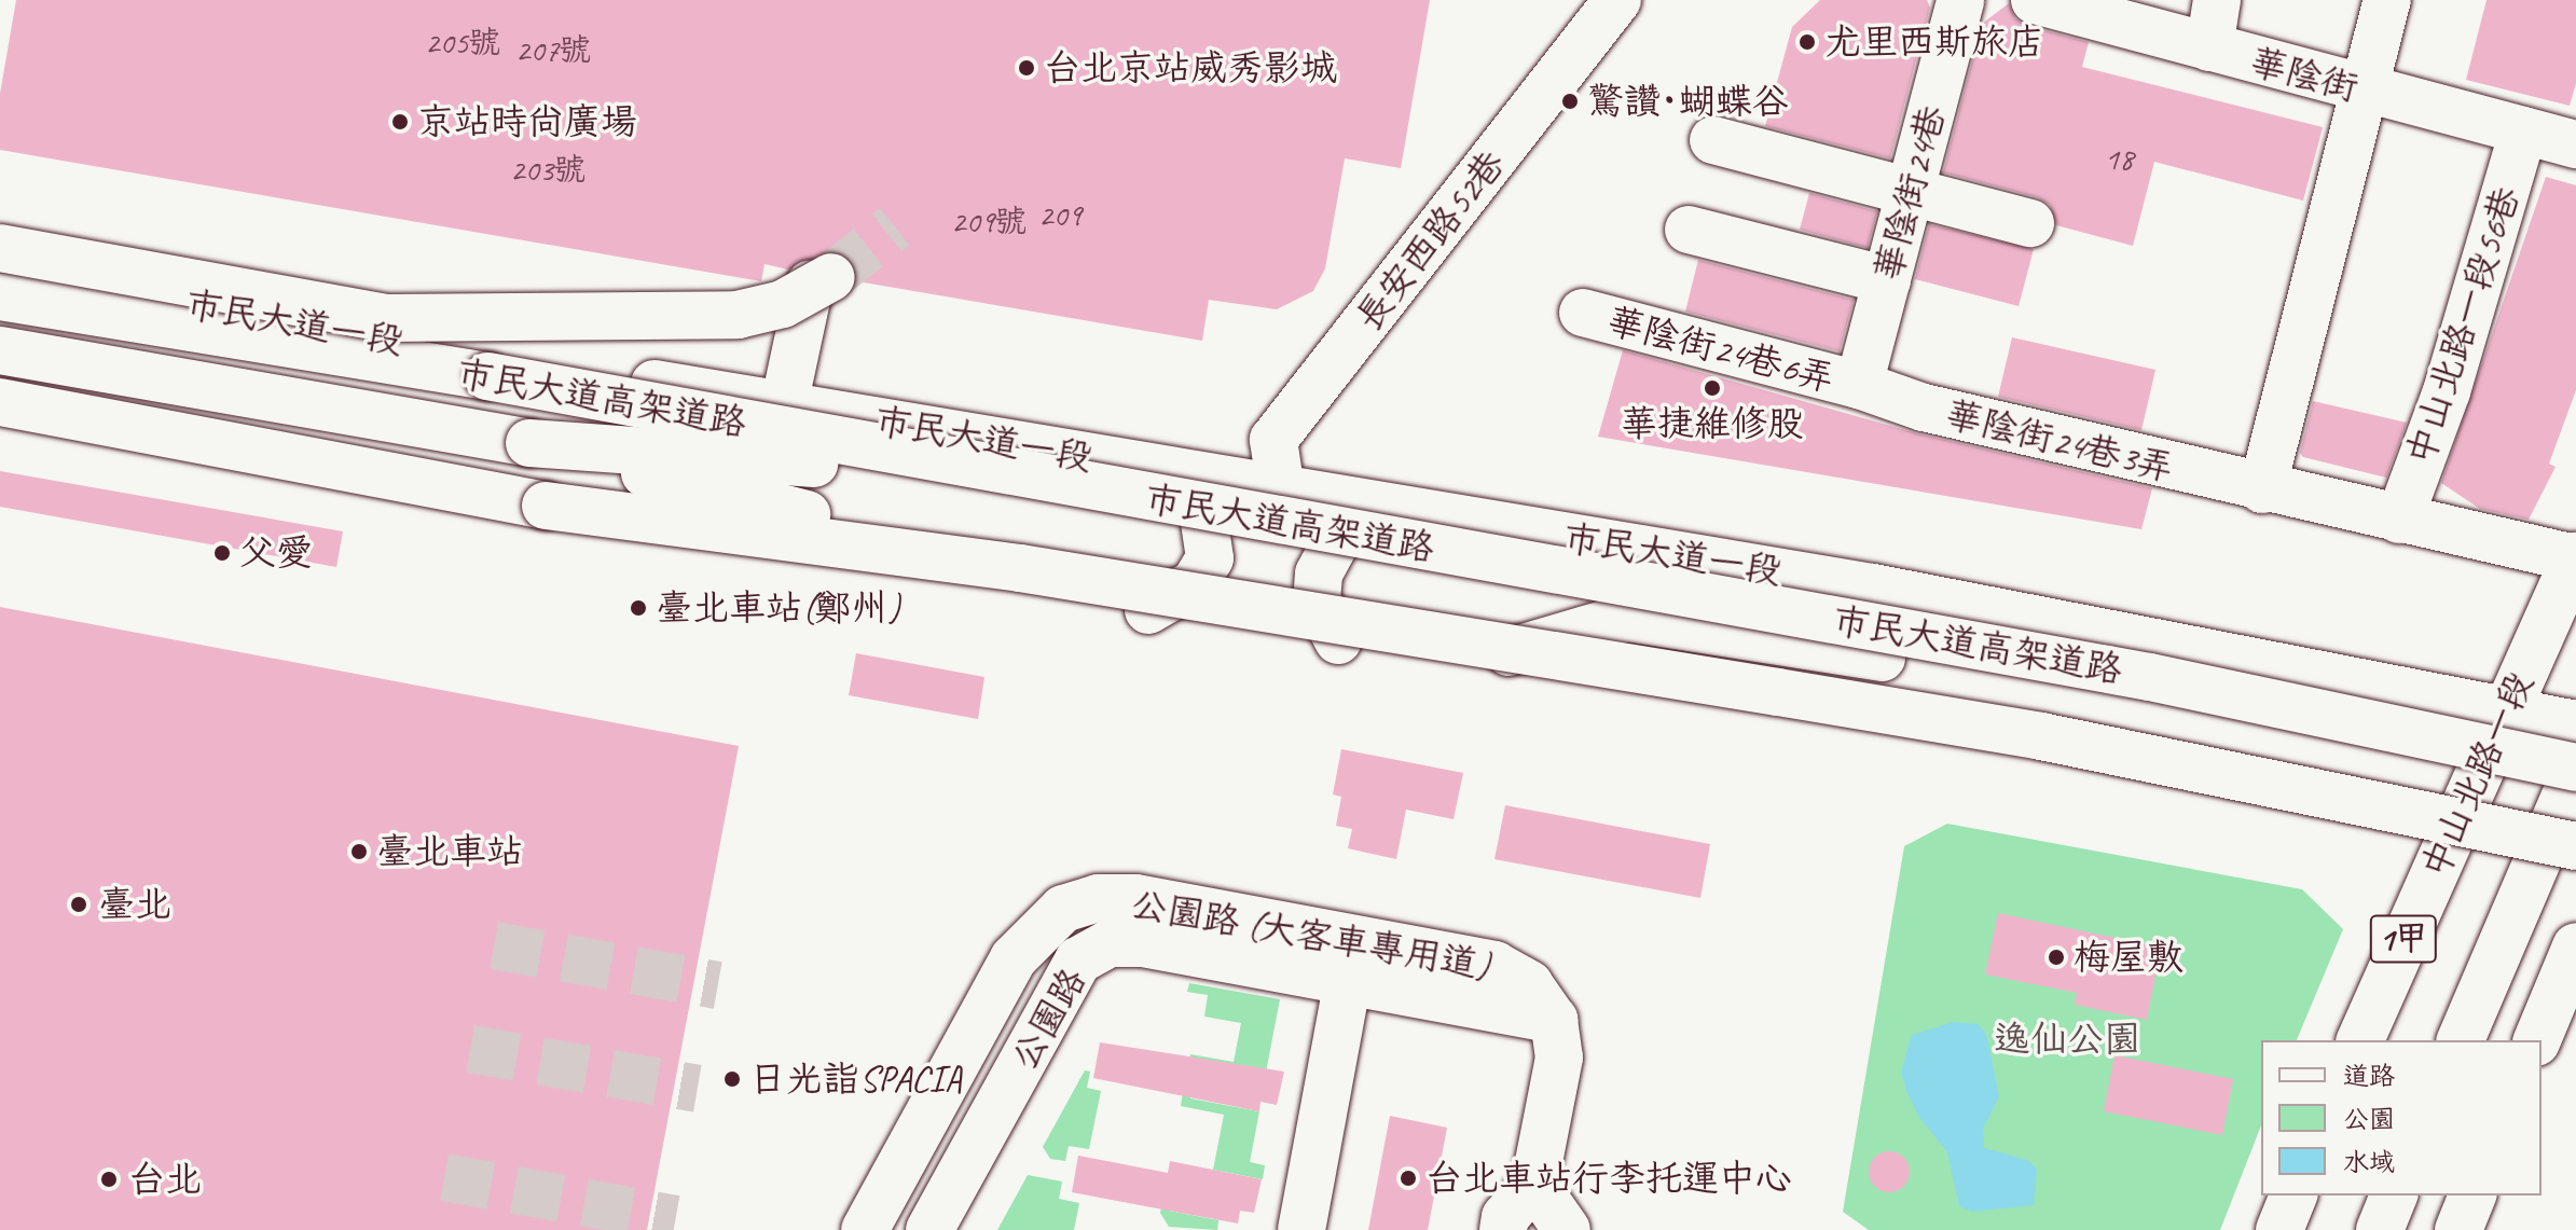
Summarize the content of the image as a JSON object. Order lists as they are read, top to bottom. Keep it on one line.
{"streets":{"main road":["華陰街","華陰街24巷","長安西路52巷","市民大道一段","中山北路一段56巷","華陰街24巷6弄","市民大道高架道路","華陰街24巷3弄","中山北路一段","公園路 (大客車專用道)","1甲","公園路"]},"crossings":[["華陰街","中山北路一段56巷"],["華陰街24巷","華陰街24巷6弄"],["華陰街24巷","華陰街24巷3弄"],["長安西路52巷","市民大道一段"],["市民大道一段","中山北路一段"],["華陰街24巷6弄","華陰街24巷3弄"],["市民大道高架道路","1甲"],["公園路 (大客車專用道)","公園路"]],"parks":["逸仙公園"],"places":["尤里西斯旅店","台北京站威秀影城","驚讚･蝴蝶谷","京站時尚廣場","華捷維修股","父愛","臺北車站(鄭州)","臺北車站","臺北","梅屋敷","日光詣SPACIA","台北車站行李托運中心","台北"],"house_numbers":["205號","207號","18","203號","209","209號"],"legend":["道路","公園","水域"]}
